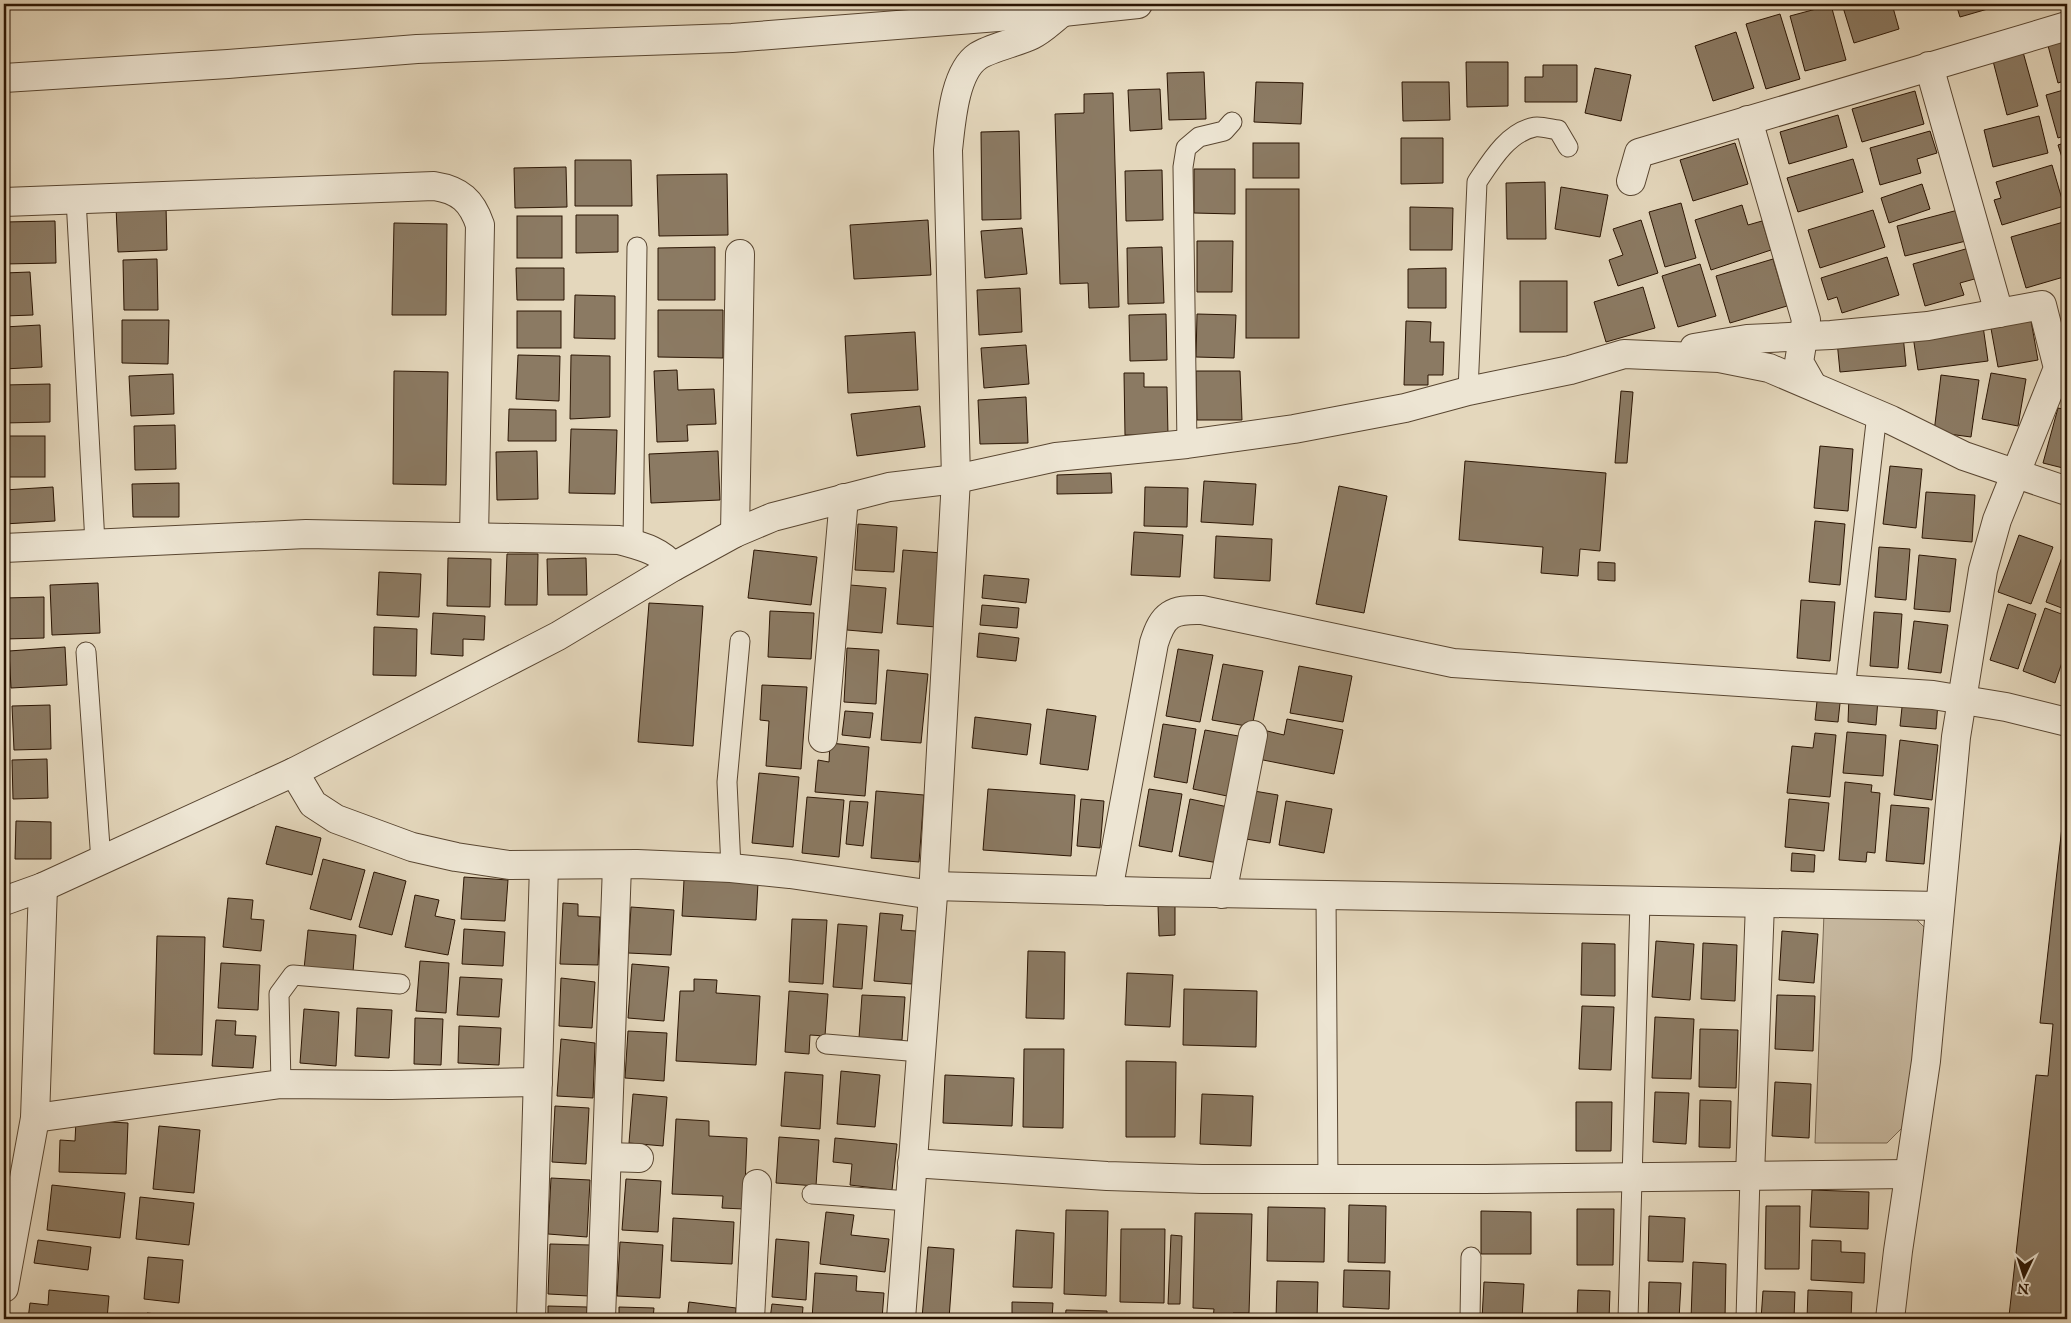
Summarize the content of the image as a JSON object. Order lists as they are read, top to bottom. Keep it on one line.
{"north":"bottom"}
